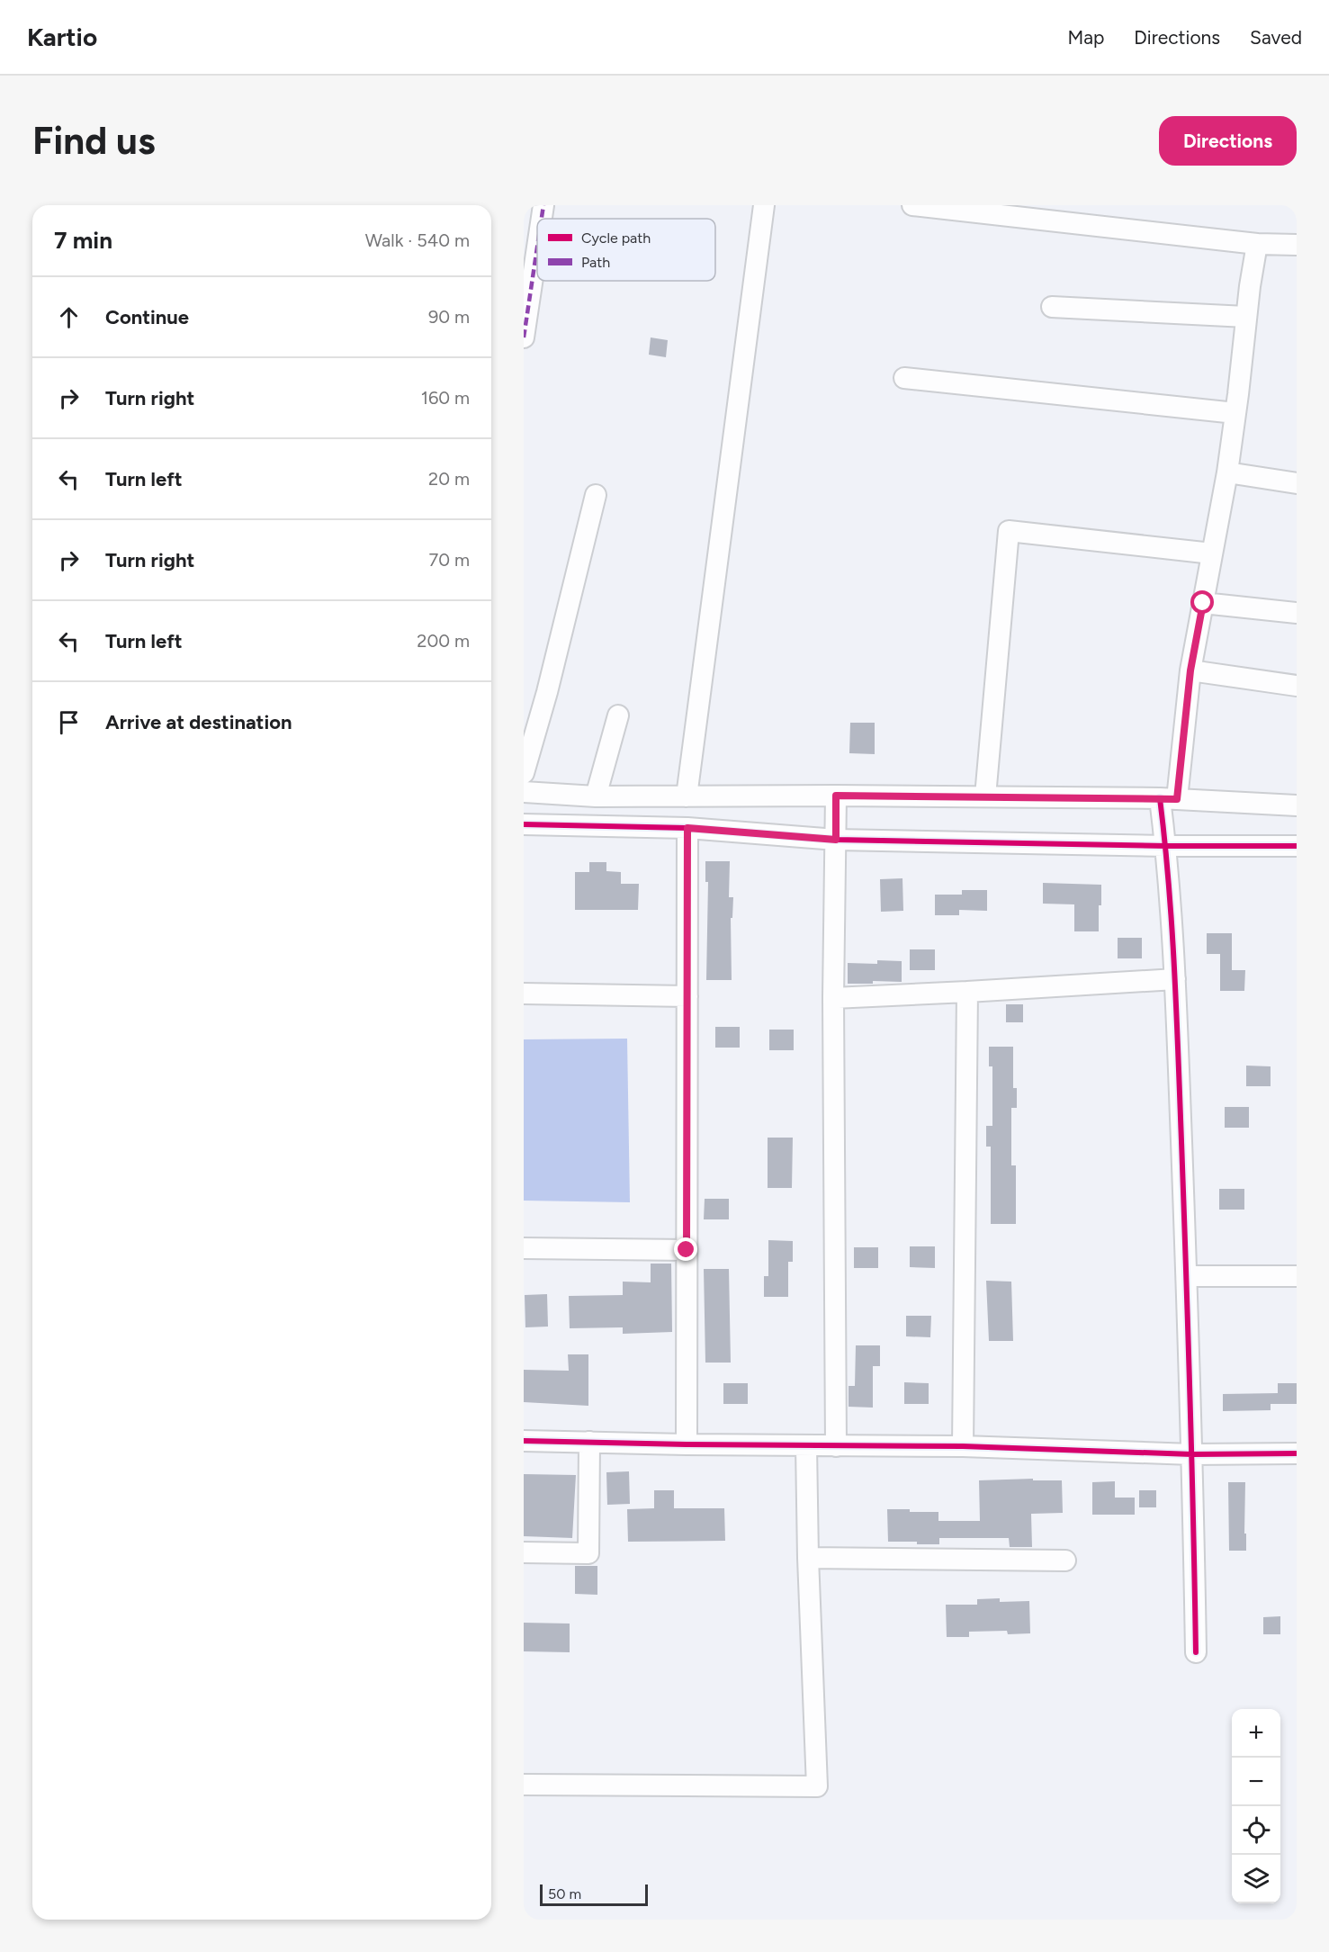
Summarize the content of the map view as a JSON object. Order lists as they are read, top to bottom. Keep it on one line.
{"legend":["Cycle path","Path"],"scale_bar":"50 m","page":{"header":"Kartio","nav":["Map","Directions","Saved"],"buttons":"Directions","title":"Find us","heading":["7 min","Walk · 540 m"],"list":[["Continue","90 m"],["Turn right","160 m"],["Turn left","20 m"],["Turn right","70 m"],["Turn left","200 m"],"Arrive at destination"],"map_buttons":["+","−"],"scale":"50 m"}}
